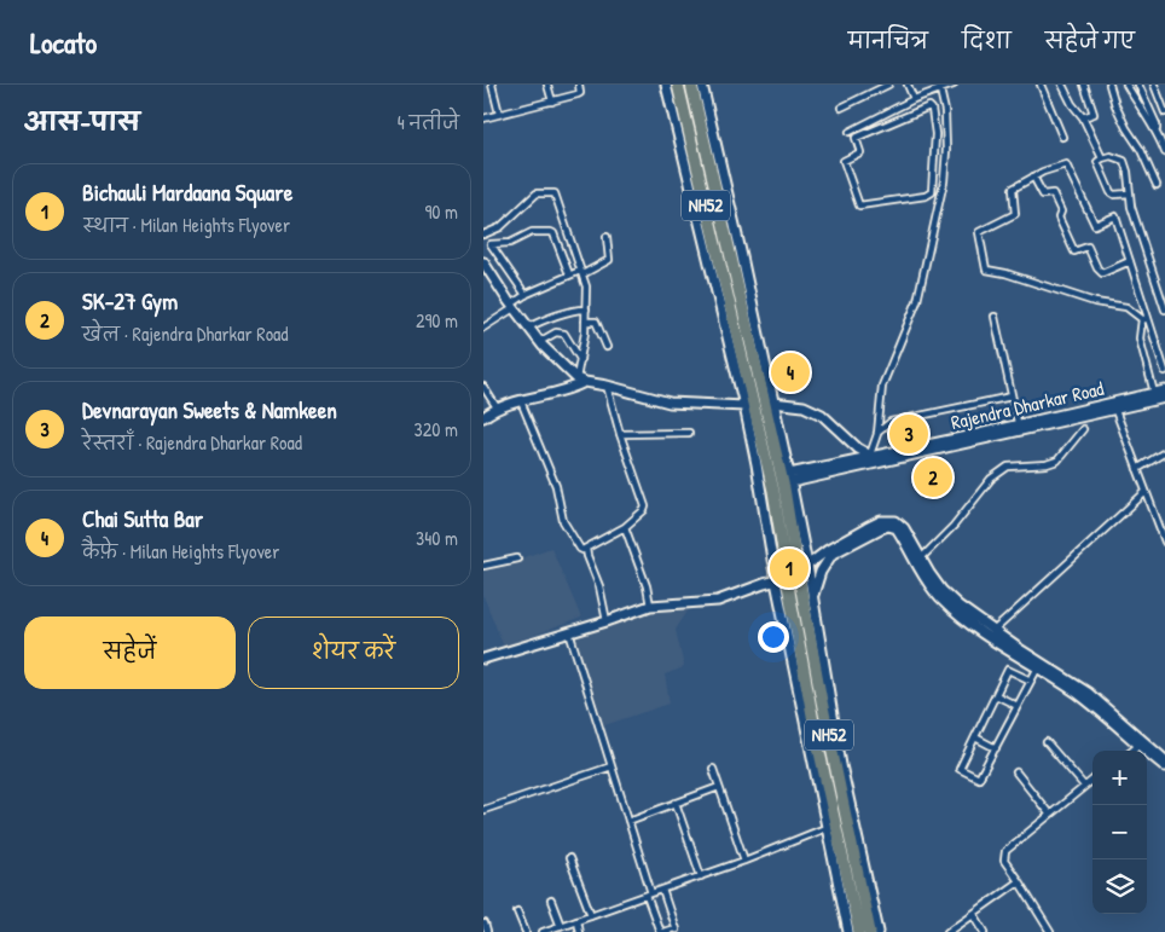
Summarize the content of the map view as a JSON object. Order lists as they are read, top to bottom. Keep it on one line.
{"streets":{"highway":["NH52"],"street":["Rajendra Dharkar Road"]},"page":{"header":"Locato","nav":["मानचित्र","दिशा","सहेजे गए"],"heading":["आस-पास","4 नतीजे"],"list":[{"mark":"1","name":"Bichauli Mardaana Square","note":"स्थान · Milan Heights Flyover","value":"90 m"},{"mark":"2","name":"SK-27 Gym","note":"खेल · Rajendra Dharkar Road","value":"290 m"},{"mark":"3","name":"Devnarayan Sweets & Namkeen","note":"रेस्तराँ · Rajendra Dharkar Road","value":"320 m"},{"mark":"4","name":"Chai Sutta Bar","note":"कैफ़े · Milan Heights Flyover","value":"340 m"}],"pins":["4","3","2","1"],"buttons":["सहेजें","शेयर करें"],"map_buttons":["+","−"]}}
